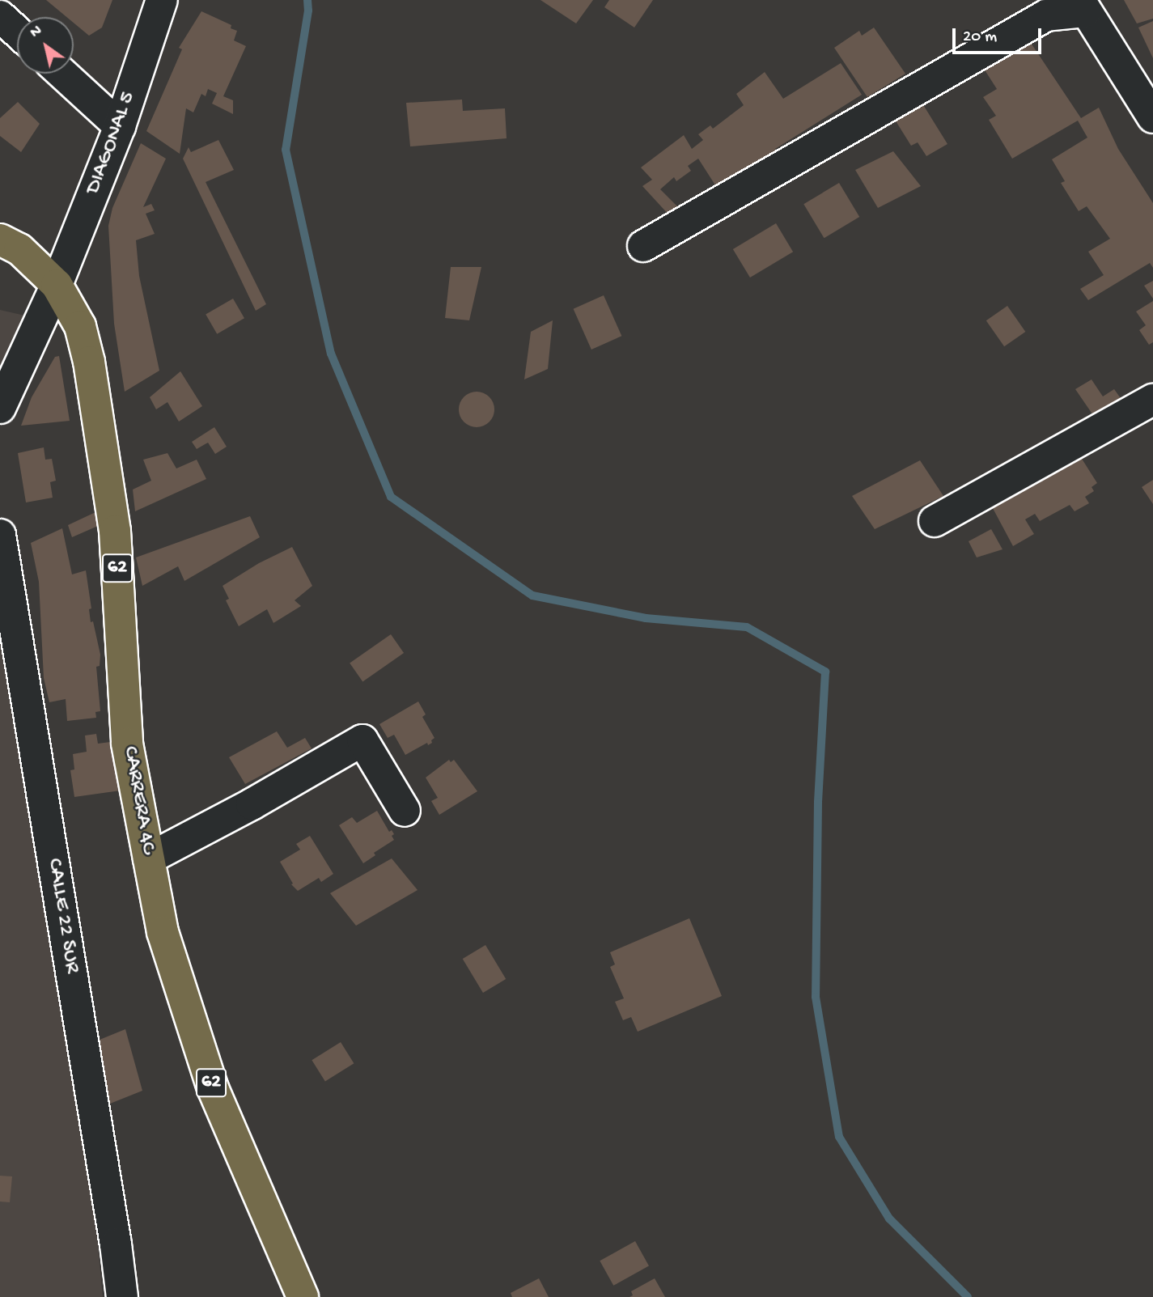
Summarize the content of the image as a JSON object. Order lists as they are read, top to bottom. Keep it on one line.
{"streets":{"main road":["62","CARRERA 4C"],"street":["DIAGONAL 5","CALLE 22 SUR"]},"crossings":[["DIAGONAL 5","62"],["DIAGONAL 5","CARRERA 4C"],["62","CARRERA 4C"]],"scale_bar":"20 m","north":"top left"}
